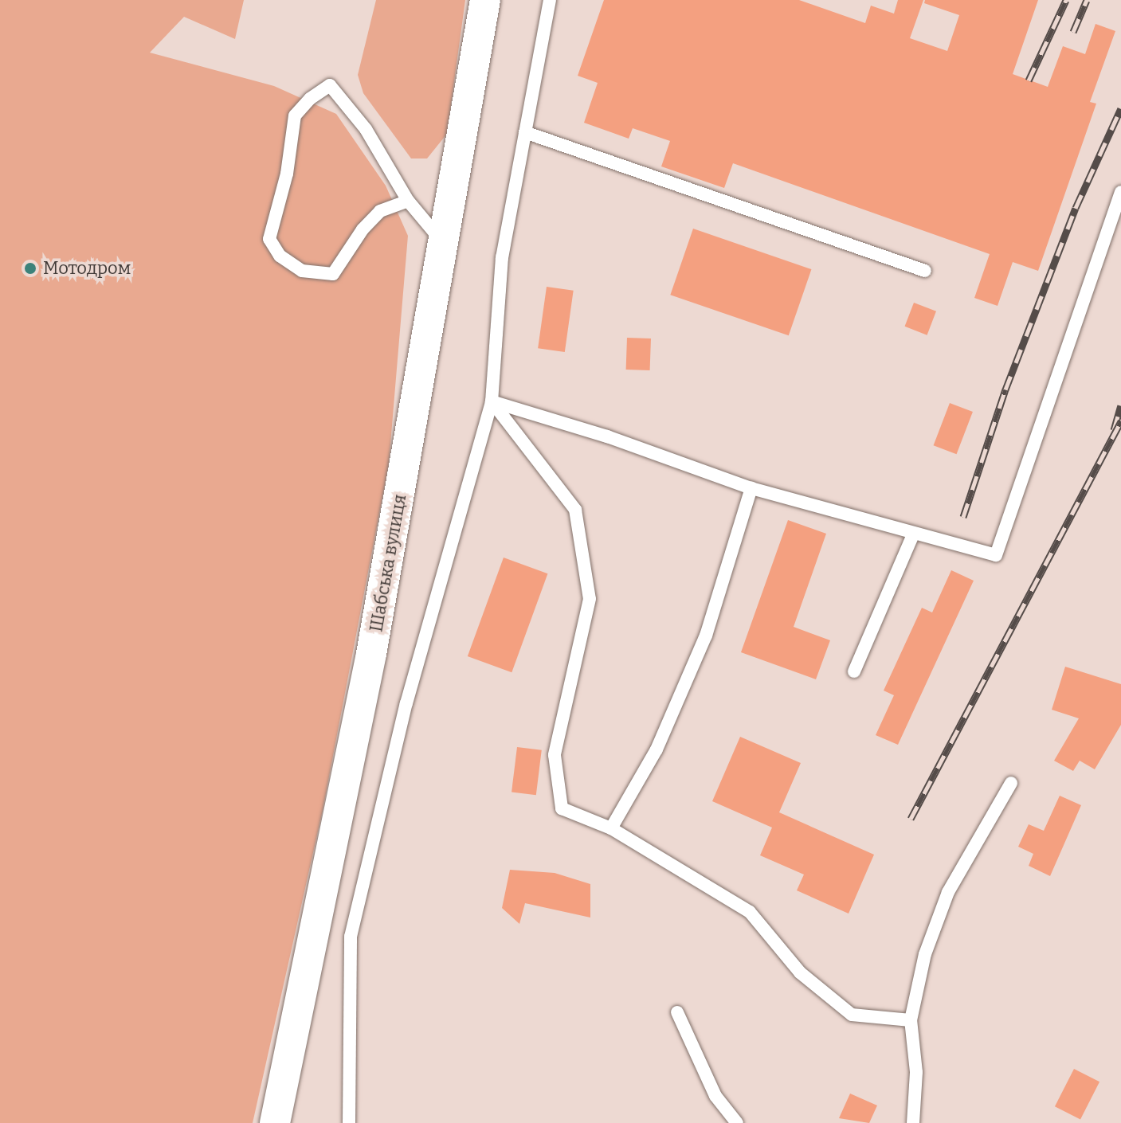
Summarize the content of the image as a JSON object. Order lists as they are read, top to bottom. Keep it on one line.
{"streets":{"street":["Шабська вулиця"]},"places":["Мотодром"]}
